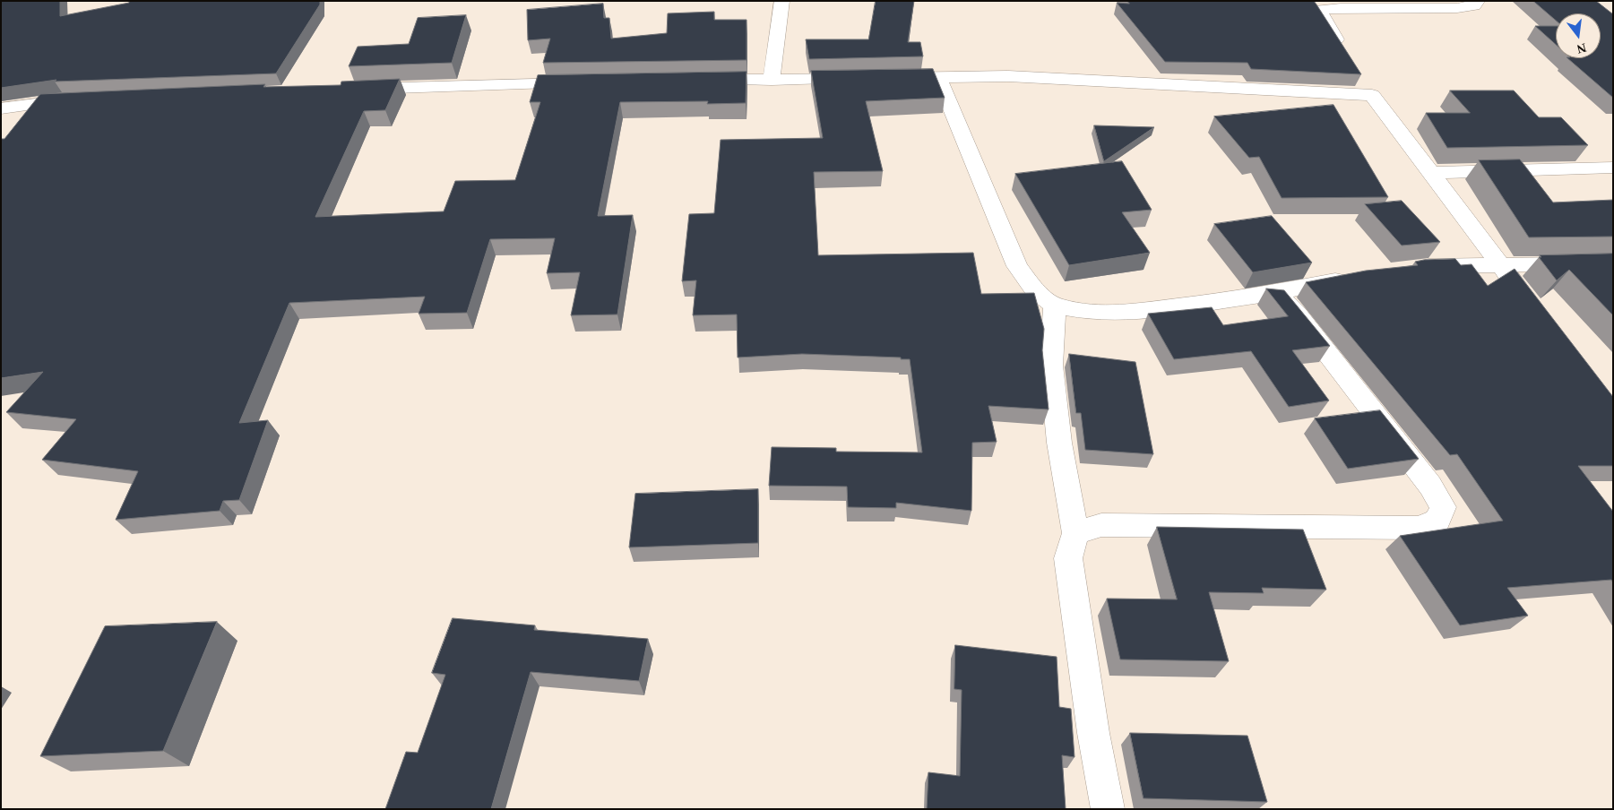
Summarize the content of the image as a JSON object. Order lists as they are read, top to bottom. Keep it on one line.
{"north":"bottom"}
